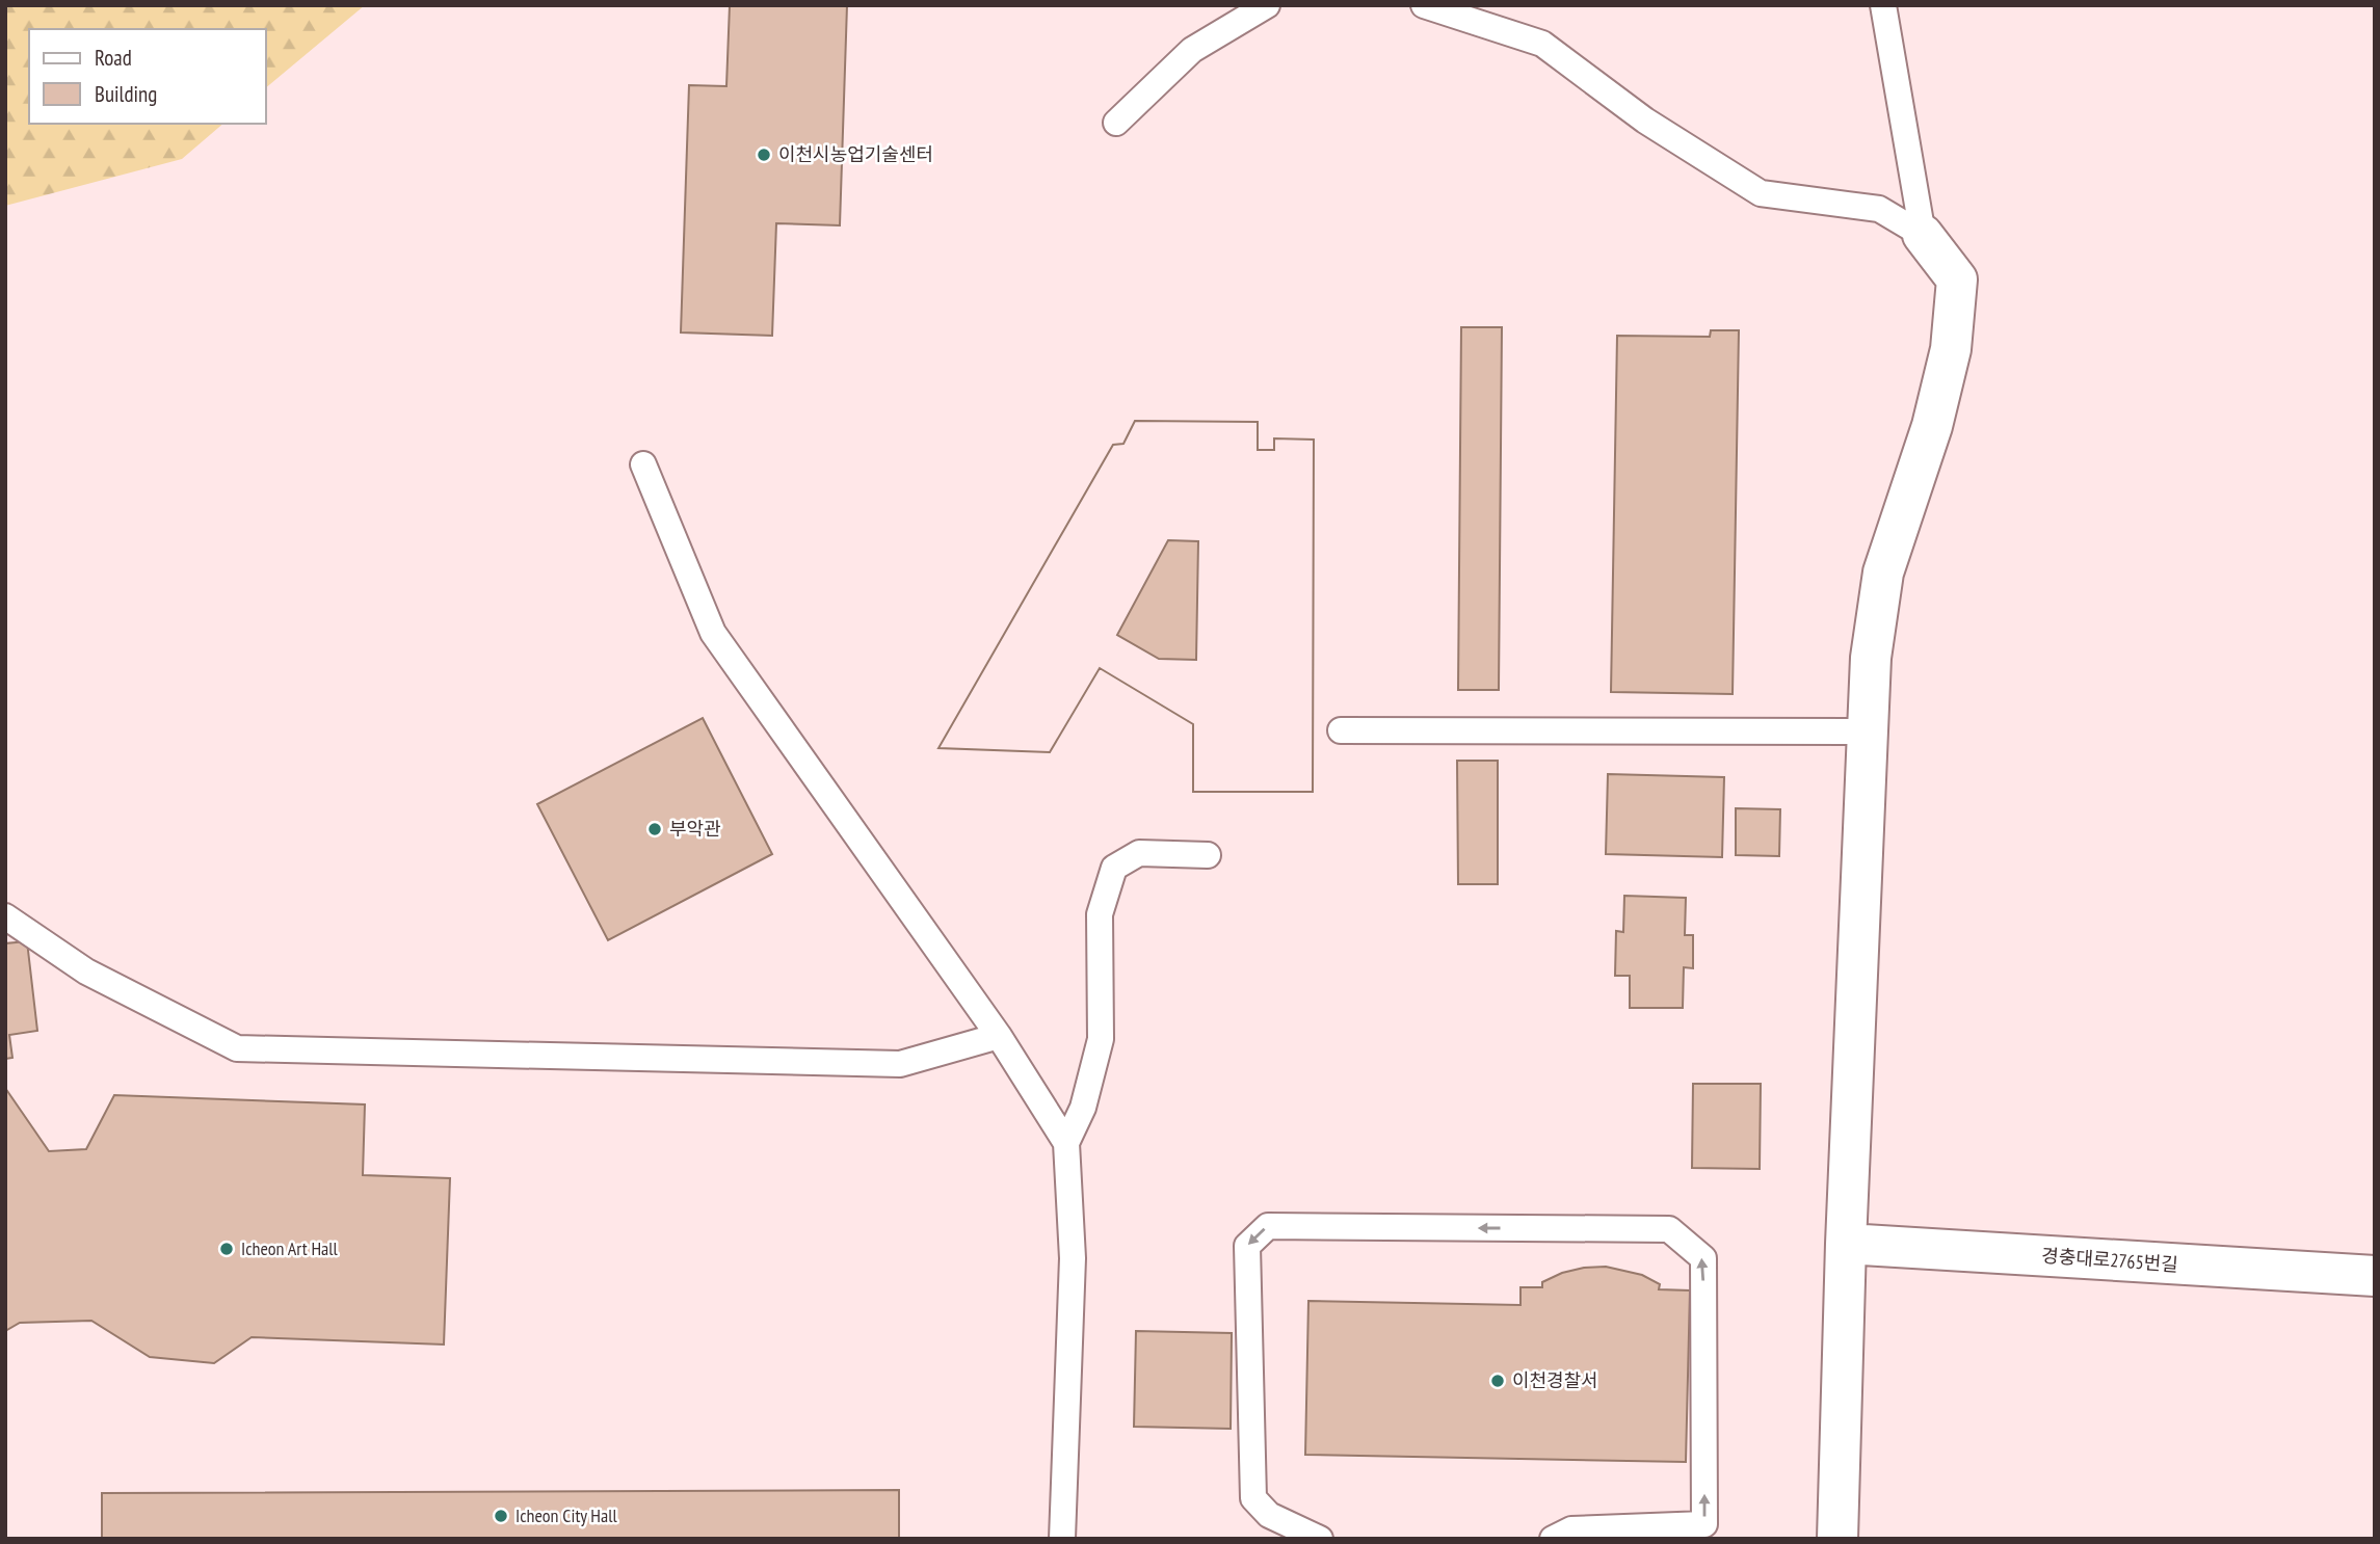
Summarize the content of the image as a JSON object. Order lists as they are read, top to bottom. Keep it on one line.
{"streets":{"street":["경충대로2765번길"]},"places":["이천시농업기술센터","부악관","Icheon Art Hall","이천경찰서","Icheon City Hall"],"legend":["Road","Building"]}
